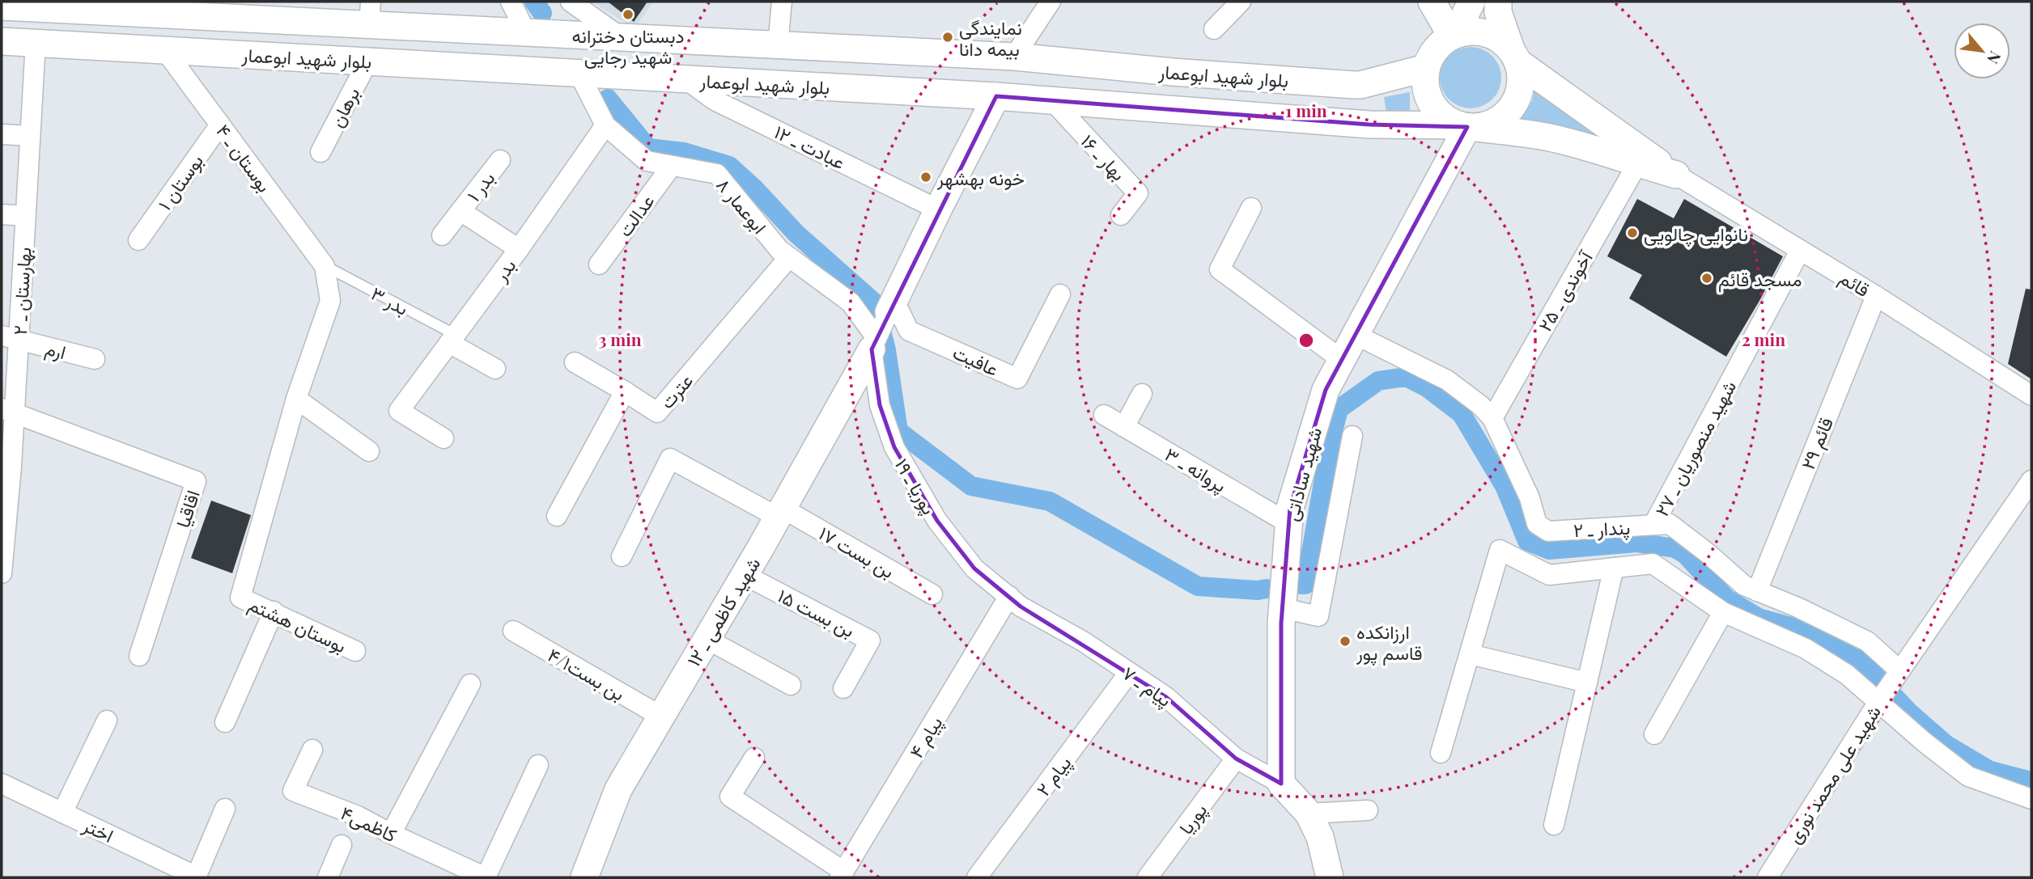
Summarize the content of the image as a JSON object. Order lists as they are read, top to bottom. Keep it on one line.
{"streets":{"street":["بلوار شهید ابوعمار","برهان","عبادت ـ ۱۲","بهار ـ ۱۶","بوستان ـ ۴","بوستان ۱","بدر ۱","ابوعمار ۸","عدالت","بدر","قائم","بهارستان ـ ۲","آخوندی ـ ۲۵","ارم","عافیت","عترت","قائم ۲۹","شهید منصوریان ـ ۲۷","پروانه ـ ۳","شهید ساداتی","پوریا ـ ۱۹","اقاقیا","پندار ـ ۲","بن بست ۱۷","شهید کاظمی ـ ۱۲","بن بست ۱۵","بوستان هشتم","بن بست۴/۱","پیام ـ ۷","پیام ۴","شهید علی محمد نوری","پیام ۲","پوریا","کاظمی۴","اختر"],"lane":["بدر ۳"]},"crossings":[["بلوار شهید ابوعمار","برهان"],["بلوار شهید ابوعمار","عبادت ـ ۱۲"],["بلوار شهید ابوعمار","بهار ـ ۱۶"],["بلوار شهید ابوعمار","بوستان ـ ۴"],["بلوار شهید ابوعمار","ابوعمار ۸"],["بلوار شهید ابوعمار","بهارستان ـ ۲"],["بلوار شهید ابوعمار","شهید ساداتی"],["بوستان ـ ۴","بوستان ۱"],["بوستان ـ ۴","بدر ۳"],["بدر ۱","بدر"],["ابوعمار ۸","عدالت"],["ابوعمار ۸","بدر"],["ابوعمار ۸","عترت"],["ابوعمار ۸","پوریا ـ ۱۹"],["ابوعمار ۸","شهید کاظمی ـ ۱۲"],["بدر","بدر ۳"],["قائم","قائم ۲۹"],["قائم","شهید منصوریان ـ ۲۷"],["بهارستان ـ ۲","ارم"],["بهارستان ـ ۲","اقاقیا"],["آخوندی ـ ۲۵","پندار ـ ۲"],["قائم ۲۹","پندار ـ ۲"],["شهید منصوریان ـ ۲۷","پندار ـ ۲"],["پروانه ـ ۳","شهید ساداتی"],["شهید ساداتی","پندار ـ ۲"],["شهید ساداتی","پیام ـ ۷"],["پوریا ـ ۱۹","شهید کاظمی ـ ۱۲"],["پوریا ـ ۱۹","پیام ـ ۷"],["پوریا ـ ۱۹","پیام ۴"],["پندار ـ ۲","شهید علی محمد نوری"],["بن بست ۱۷","شهید کاظمی ـ ۱۲"],["شهید کاظمی ـ ۱۲","بن بست ۱۵"],["شهید کاظمی ـ ۱۲","بن بست۴/۱"],["پیام ـ ۷","پیام ۴"],["پیام ـ ۷","پیام ۲"],["پیام ـ ۷","پوریا"]],"places":["دبستان دخترانه شهید رجایی","نمایندگی بیمه دانا","خونه بهشهر","نانوایی چالویی","مسجد قائم","ارزانکده قاسم پور"],"north":"bottom right","rings":["1 min","2 min","3 min"]}
